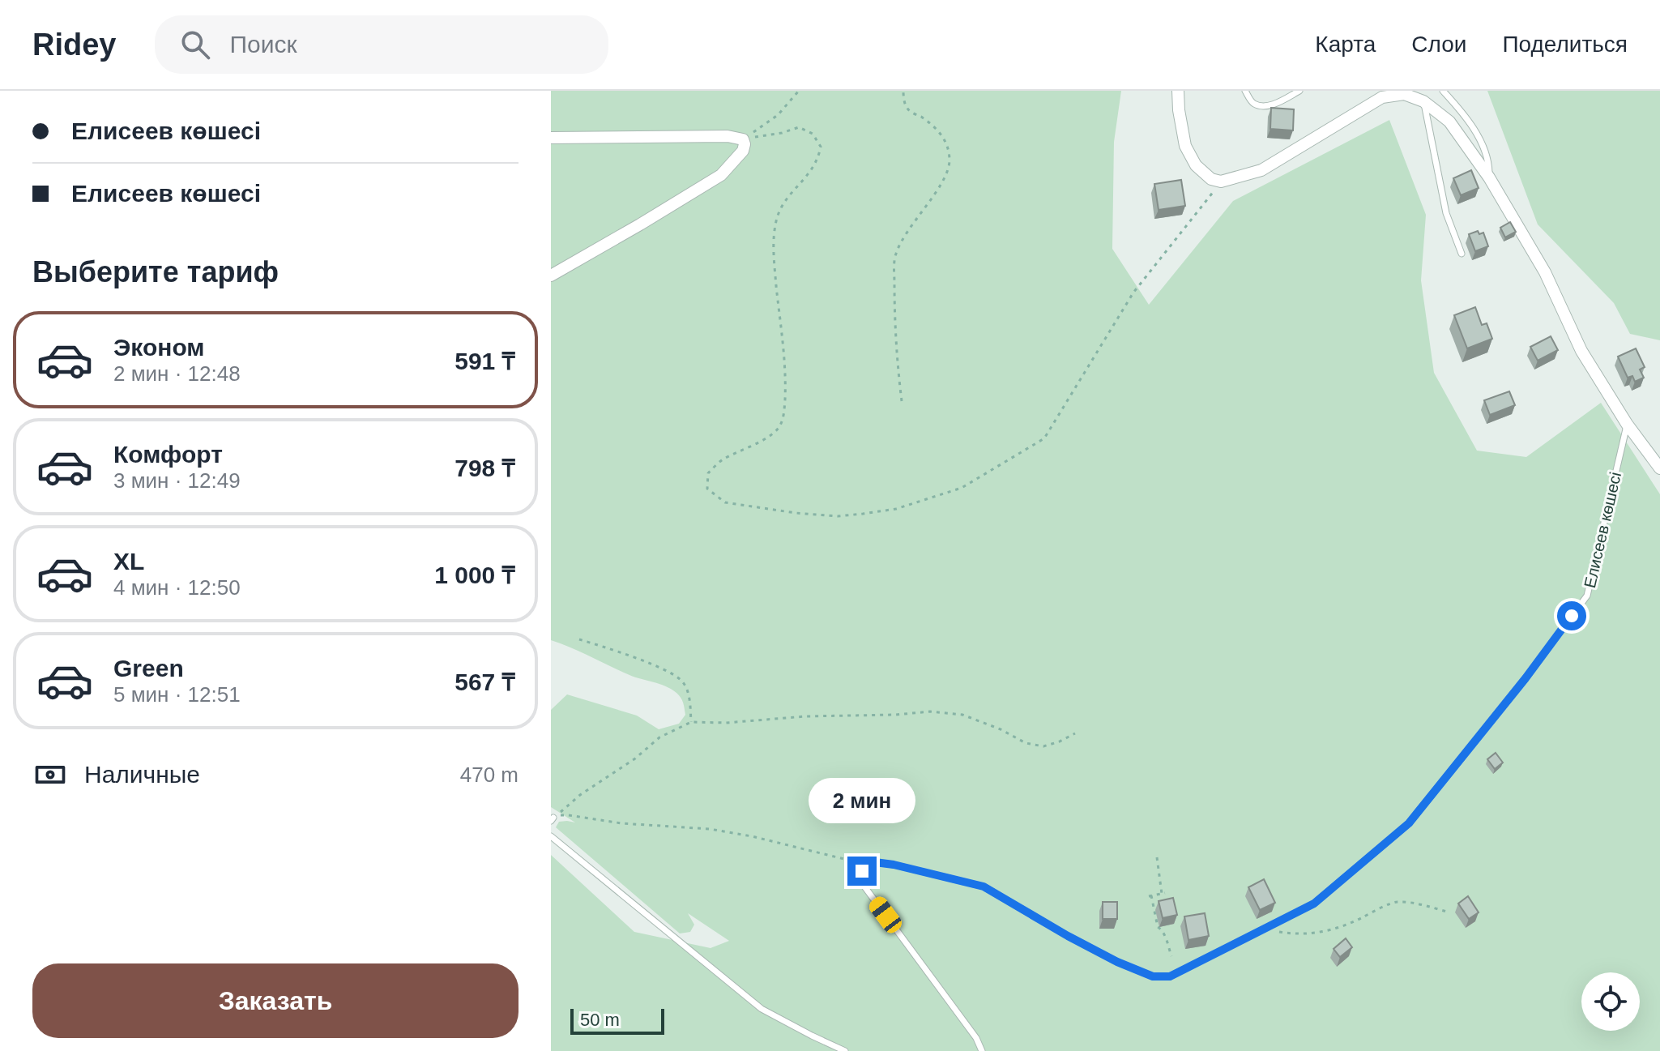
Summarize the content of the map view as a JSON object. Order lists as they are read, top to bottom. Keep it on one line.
{"streets":{"lane":["Елисеев көшесі"]},"scale_bar":"50 m","page":{"header":"Ridey","search":"Поиск","nav":["Карта","Слои","Поделиться"],"banner":["Елисеев көшесі","Елисеев көшесі"],"heading":"Выберите тариф","list":[{"name":"Эконом","note":"2 мин · 12:48","value":"591 ₸"},{"name":"Комфорт","note":"3 мин · 12:49","value":"798 ₸"},{"name":"XL","note":"4 мин · 12:50","value":"1 000 ₸"},{"name":"Green","note":"5 мин · 12:51","value":"567 ₸"}],"pay":["Наличные","470 m"],"bubble":"2 мин","buttons":"Заказать","scale":"50 m"}}
